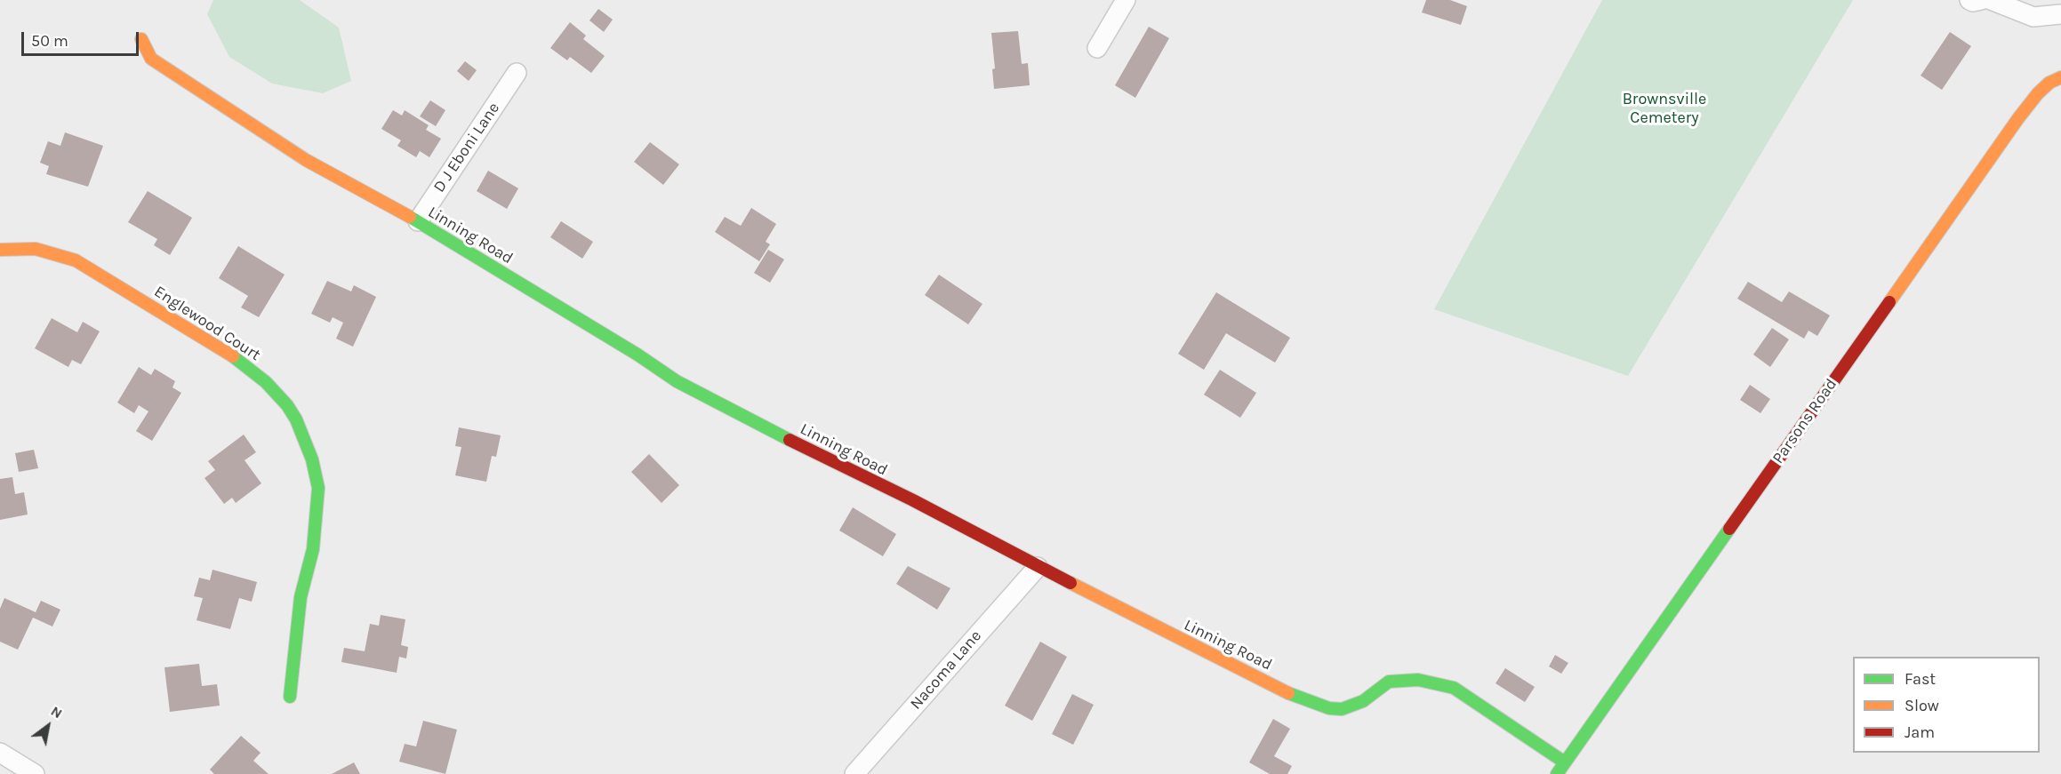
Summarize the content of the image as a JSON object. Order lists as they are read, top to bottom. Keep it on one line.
{"streets":{"street":["D J Eboni Lane","Linning Road","Englewood Court","Parsons Road","Nacoma Lane"]},"crossings":[["D J Eboni Lane","Linning Road"],["Linning Road","Parsons Road"],["Linning Road","Nacoma Lane"]],"parks":["Brownsville Cemetery"],"legend":["Fast","Slow","Jam"],"scale_bar":"50 m","north":"top right"}
